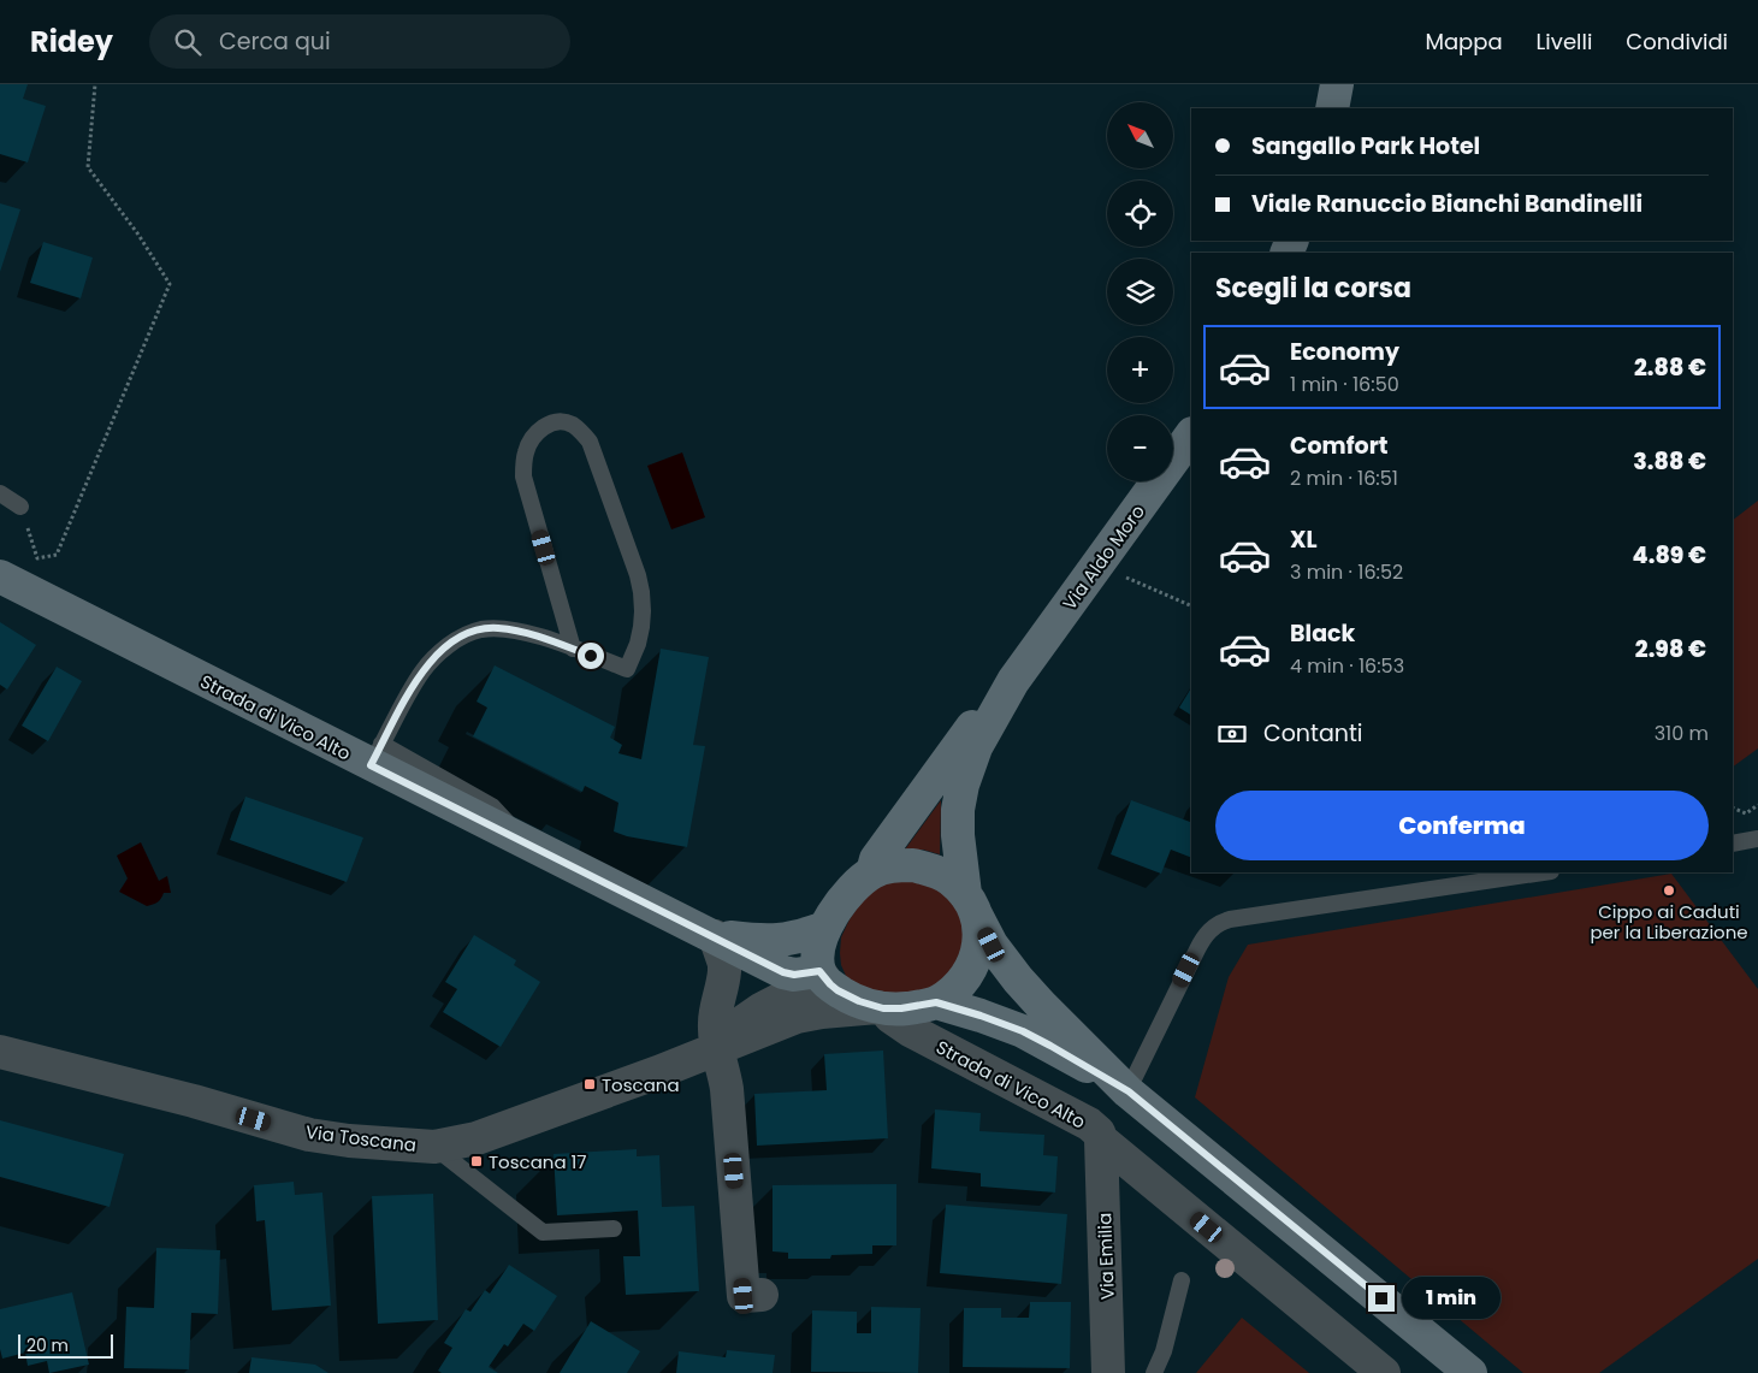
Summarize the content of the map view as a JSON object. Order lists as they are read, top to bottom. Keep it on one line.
{"streets":{"street":["Via Aldo Moro","Strada di Vico Alto","Via Toscana","Via Emilia"]},"crossings":[["Via Aldo Moro","Strada di Vico Alto"],["Via Aldo Moro","Via Toscana"],["Strada di Vico Alto","Via Toscana"],["Strada di Vico Alto","Via Emilia"]],"places":{"other":["Cippo ai Caduti per la Liberazione"],"transit":["Toscana","Toscana 17"]},"scale_bar":"20 m","north":"top left","page":{"header":"Ridey","search":"Cerca qui","nav":["Mappa","Livelli","Condividi"],"map_buttons":["+","−"],"banner":["Sangallo Park Hotel","Viale Ranuccio Bianchi Bandinelli"],"heading":"Scegli la corsa","list":[{"name":"Economy","note":"1 min · 16:50","value":"2.88 €"},{"name":"Comfort","note":"2 min · 16:51","value":"3.88 €"},{"name":"XL","note":"3 min · 16:52","value":"4.89 €"},{"name":"Black","note":"4 min · 16:53","value":"2.98 €"}],"pay":["Contanti","310 m"],"buttons":"Conferma","bubble":"1 min","scale":"20 m"}}
